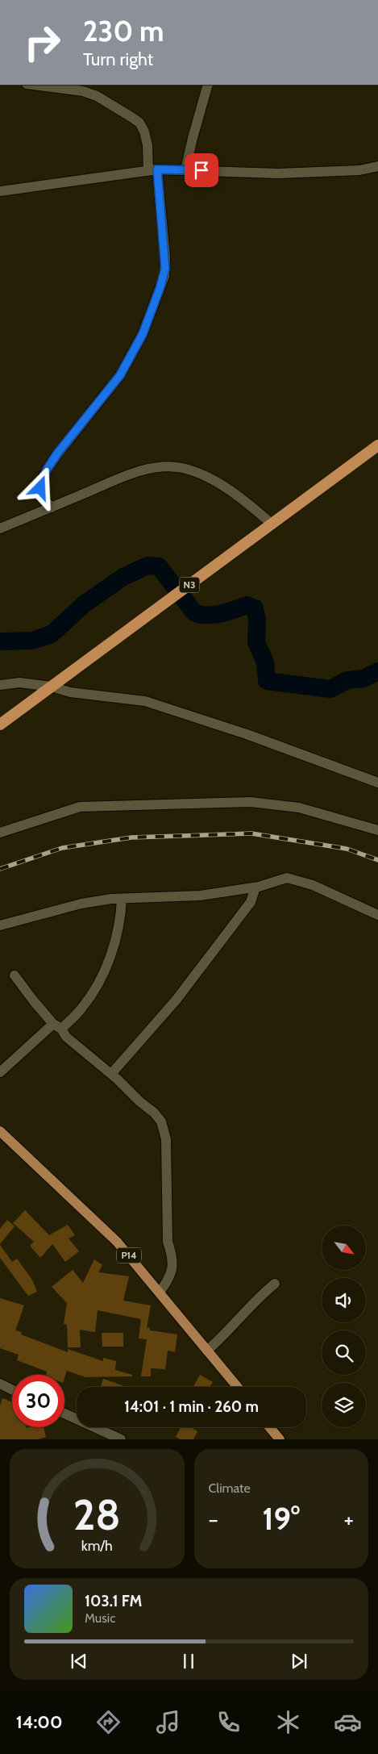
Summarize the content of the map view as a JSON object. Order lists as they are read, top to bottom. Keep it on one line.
{"streets":{"highway":["N3"],"main road":["P14"]},"north":"bottom right","page":{"turn":["230 m","Turn right"],"limit":"30","trip":"14:01 · 1 min · 260 m","tile":"Climate","heat":["−","19°","+"],"song":["103.1 FM","Music"],"tabs":"14:00","gauge":["28","km/h"]}}
